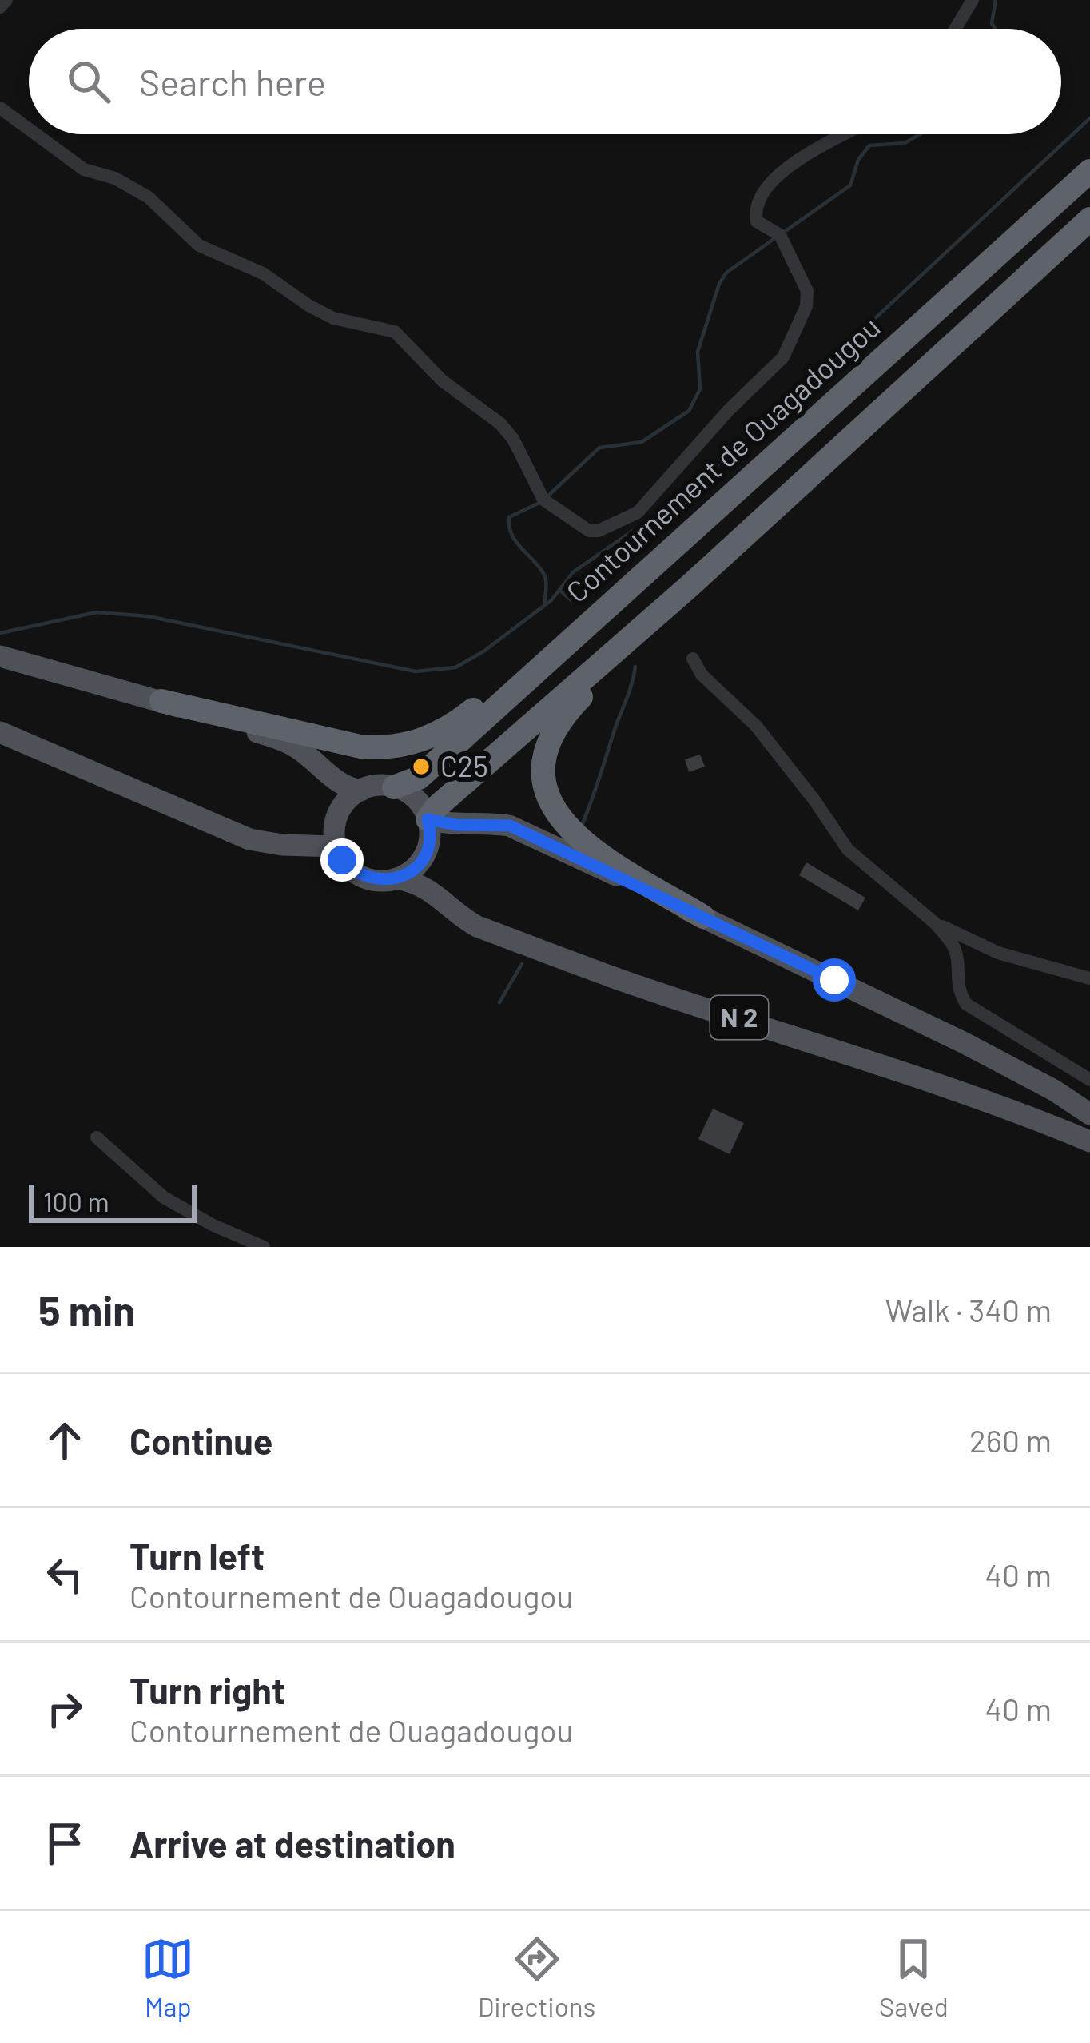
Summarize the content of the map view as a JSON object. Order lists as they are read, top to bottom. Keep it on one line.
{"streets":{"highway":["Contournement de Ouagadougou"],"main road":["N 2"]},"crossings":[["Contournement de Ouagadougou","N 2"]],"places":["C25"],"scale_bar":"100 m","page":{"search":"Search here","scale":"100 m","heading":["5 min","Walk · 340 m"],"list":[["Continue","260 m"],["Turn left","Contournement de Ouagadougou","40 m"],["Turn right","Contournement de Ouagadougou","40 m"],"Arrive at destination"],"nav":["Map","Directions","Saved"]}}
